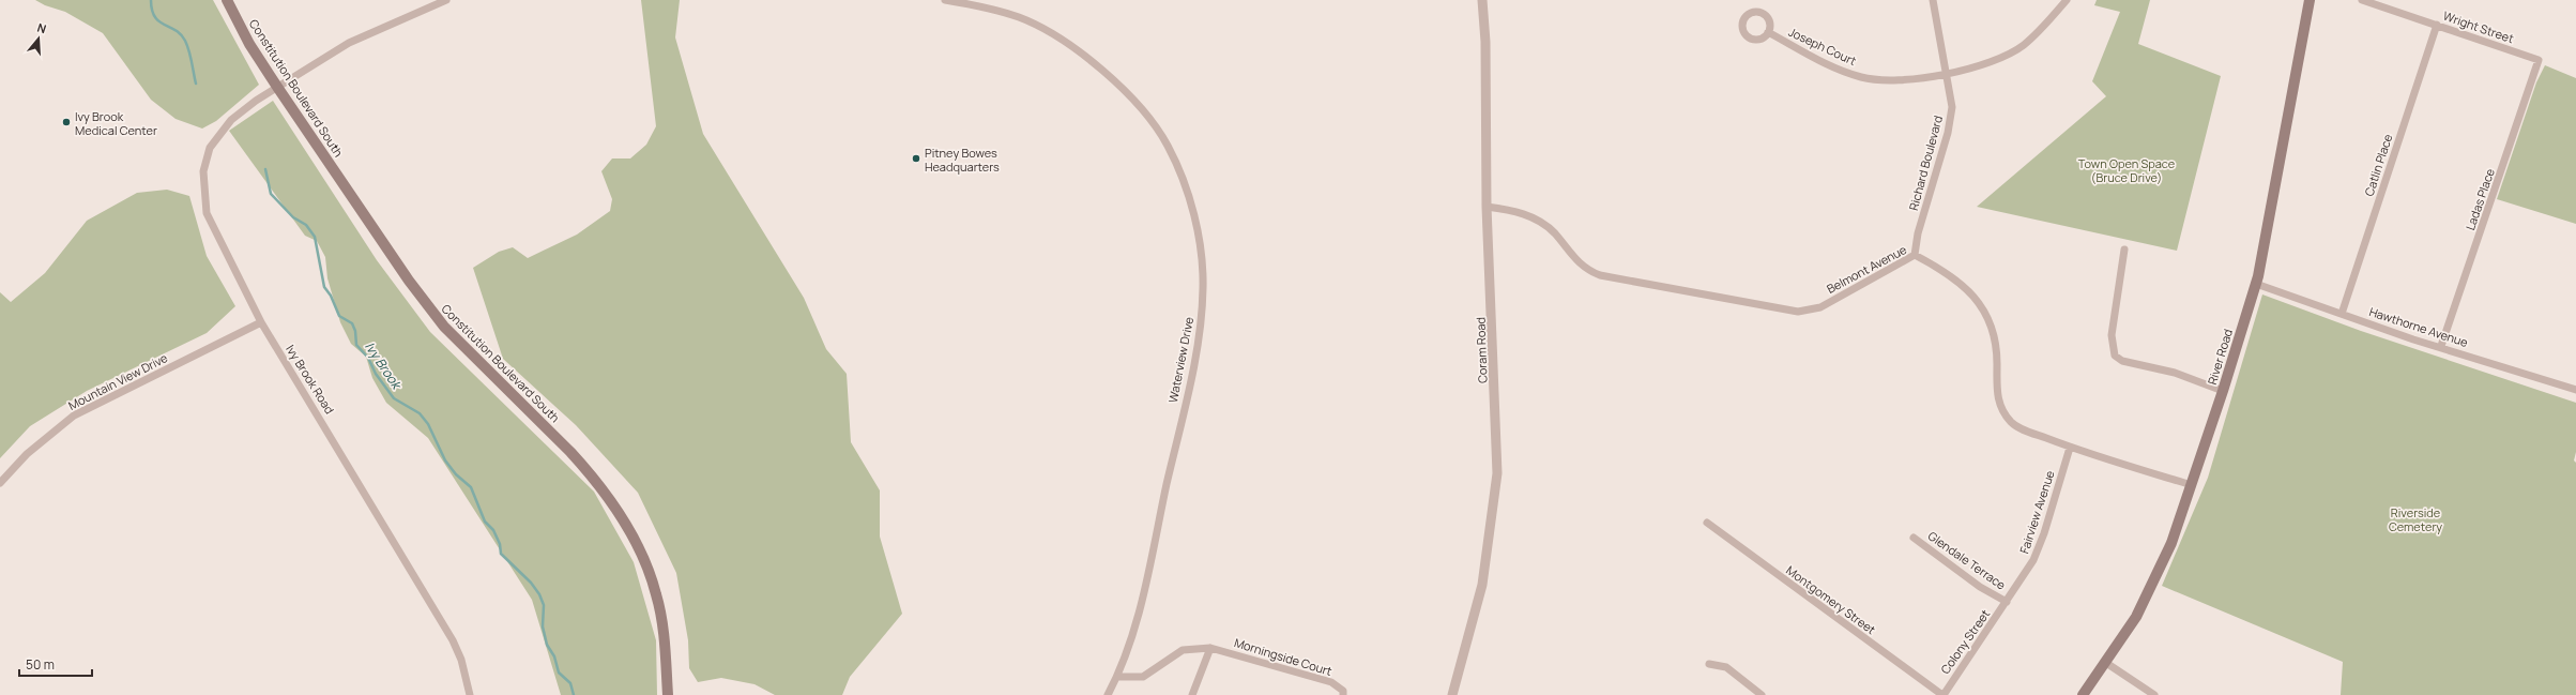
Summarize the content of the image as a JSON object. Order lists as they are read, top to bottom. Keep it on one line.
{"streets":{"main road":["Constitution Boulevard South","River Road"],"street":["Wright Street","Joseph Court","Richard Boulevard","Catlin Place","Ladas Place","Belmont Avenue","Hawthorne Avenue","Coram Road","Waterview Drive","Ivy Brook Road","Mountain View Drive","Fairview Avenue","Glendale Terrace","Montgomery Street","Colony Street","Morningside Court"]},"crossings":[["Wright Street","Catlin Place"],["Wright Street","Ladas Place"],["Joseph Court","Richard Boulevard"],["Constitution Boulevard South","Ivy Brook Road"],["Richard Boulevard","Belmont Avenue"],["Catlin Place","Hawthorne Avenue"],["Ladas Place","Hawthorne Avenue"],["Belmont Avenue","Coram Road"],["Belmont Avenue","River Road"],["Belmont Avenue","Fairview Avenue"],["Hawthorne Avenue","River Road"],["Waterview Drive","Morningside Court"],["Ivy Brook Road","Mountain View Drive"],["Fairview Avenue","Glendale Terrace"],["Fairview Avenue","Colony Street"],["Glendale Terrace","Colony Street"],["Montgomery Street","Colony Street"]],"water":["Ivy Brook"],"parks":["Town Open Space (Bruce Drive)","Riverside Cemetery"],"places":["Ivy Brook Medical Center","Pitney Bowes Headquarters"],"scale_bar":"50 m","north":"top"}
